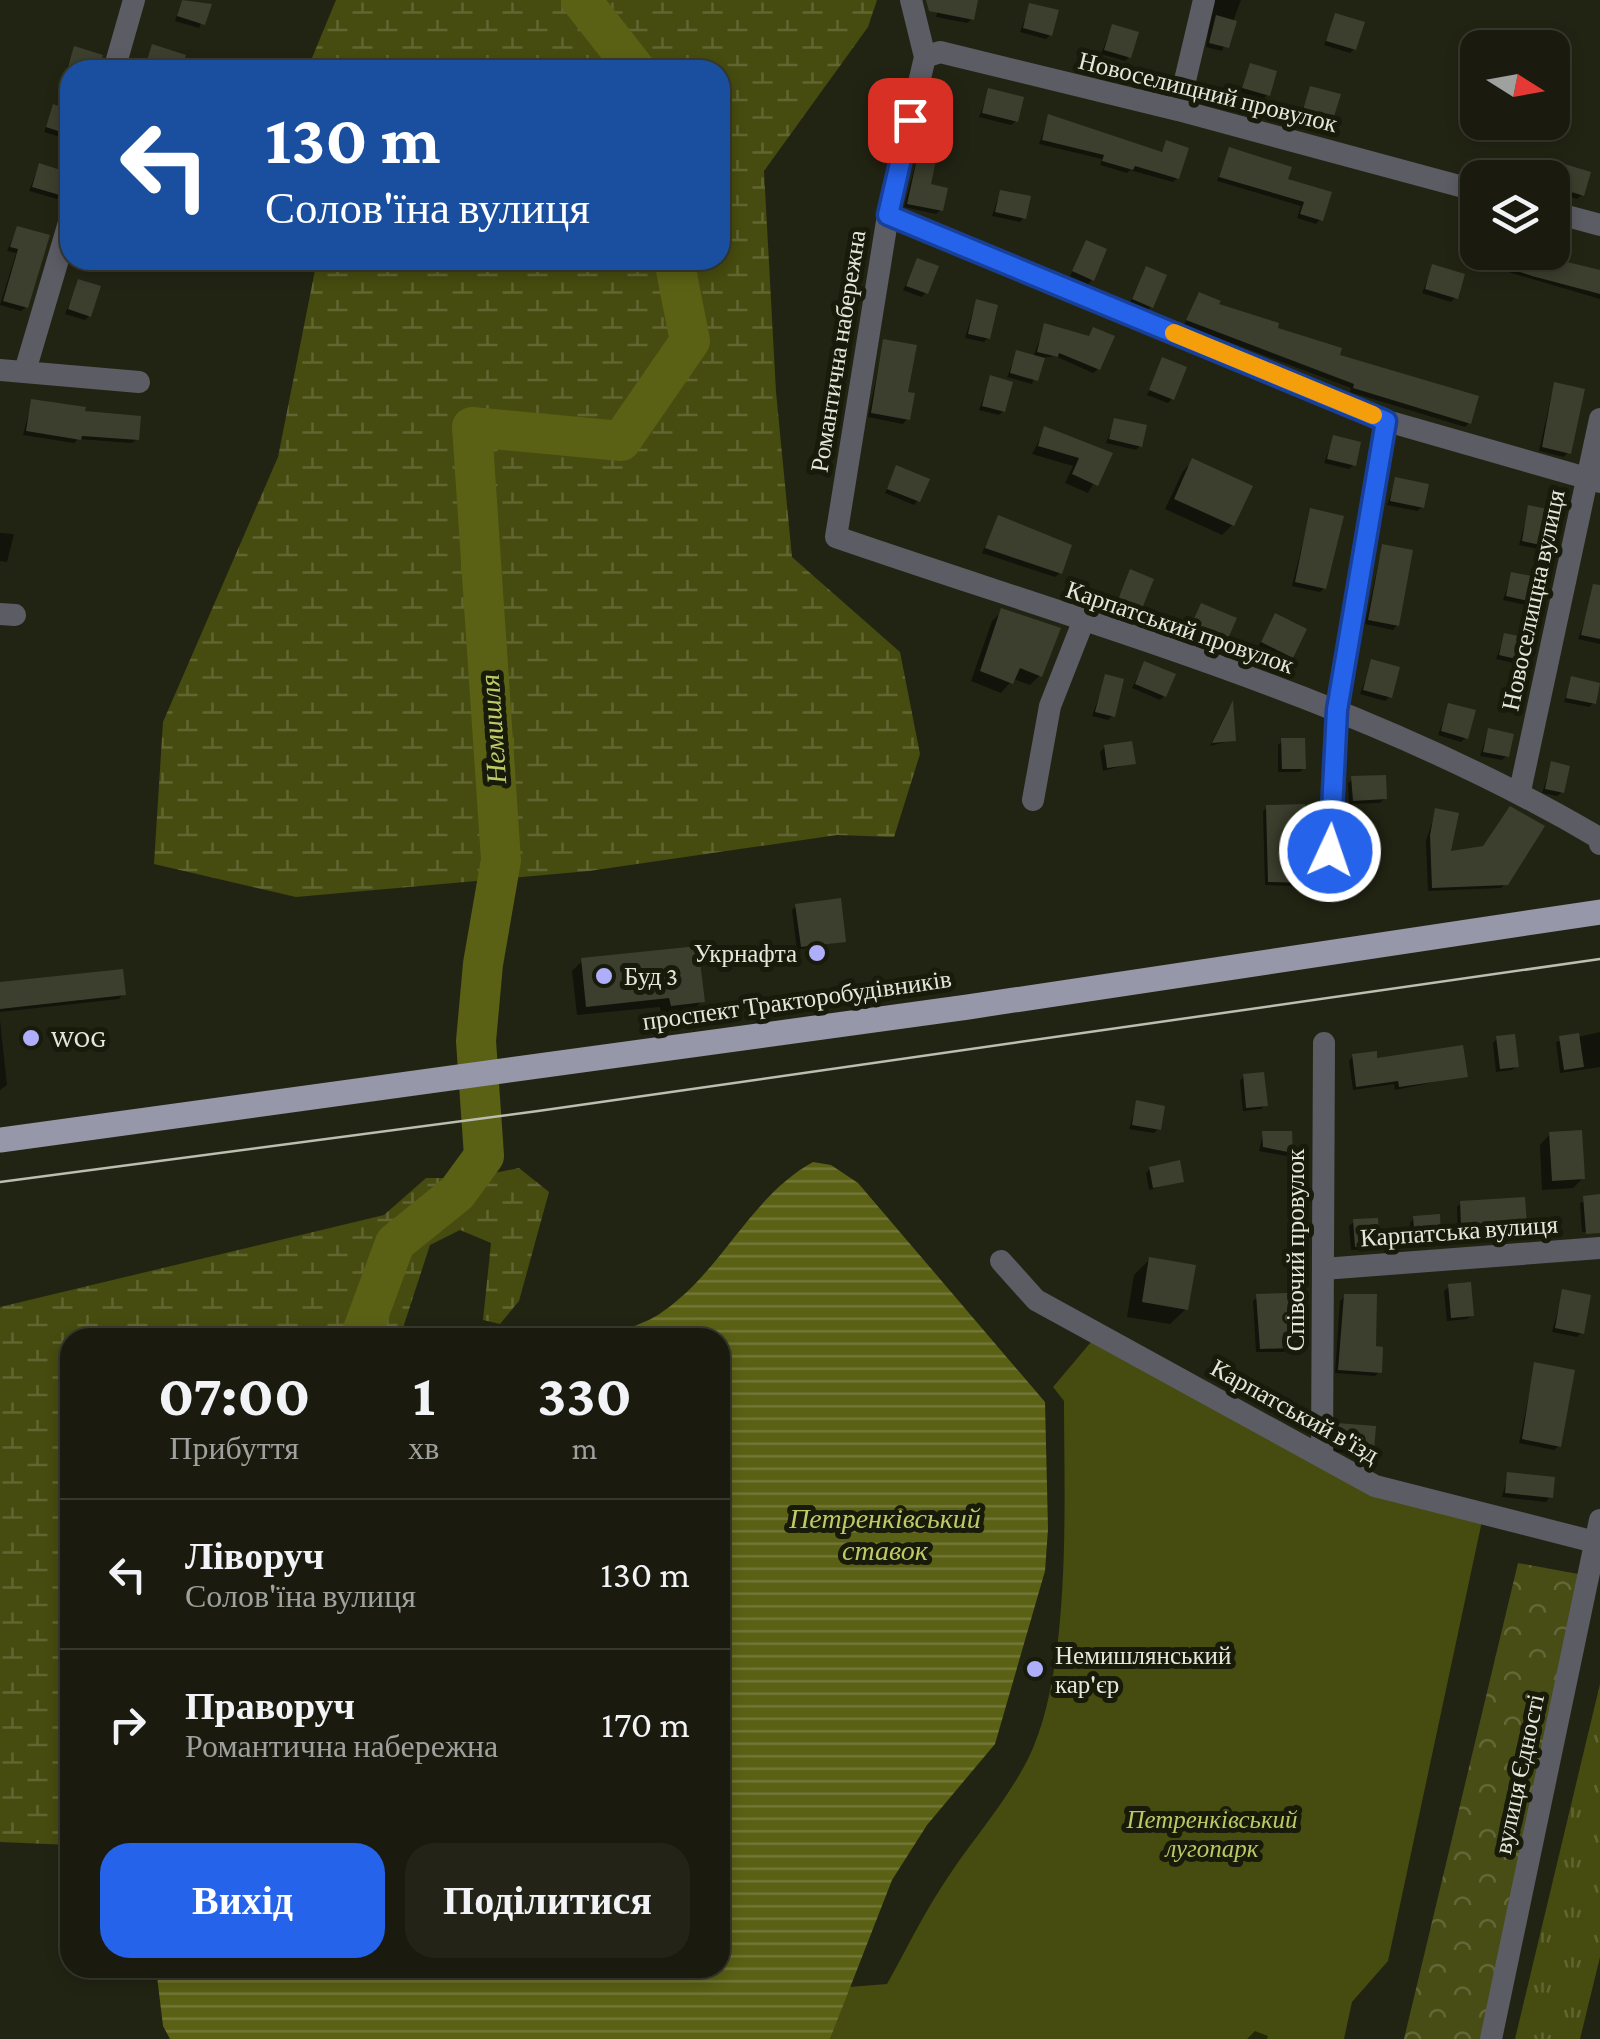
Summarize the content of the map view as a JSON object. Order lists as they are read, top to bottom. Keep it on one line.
{"streets":{"main road":["проспект Тракторобудівників"],"street":["Новоселищний провулок","Романтична набережна","Новоселищна вулиця","Карпатський провулок","Карпатська вулиця","Співочий провулок","Карпатський в'їзд","вулиця Єдності"]},"crossings":[["Новоселищний провулок","Романтична набережна"],["Романтична набережна","Карпатський провулок"],["Новоселищна вулиця","Карпатський провулок"],["Карпатська вулиця","Співочий провулок"],["Співочий провулок","Карпатський в'їзд"],["Карпатський в'їзд","вулиця Єдності"]],"water":["Немишля","Петренківський ставок"],"parks":["Петренківський лугопарк"],"places":["Укрнафта","Буд 3","WOG","Немишлянський кар'єр"],"north":"right","page":{"turn":["130 m","Солов'їна вулиця"],"eta":["07:00","Прибуття","1","хв","330","m"],"list":[{"name":"Ліворуч","note":"Солов'їна вулиця","value":"130 m"},{"name":"Праворуч","note":"Романтична набережна","value":"170 m"}],"buttons":["Вихід","Поділитися"]}}
